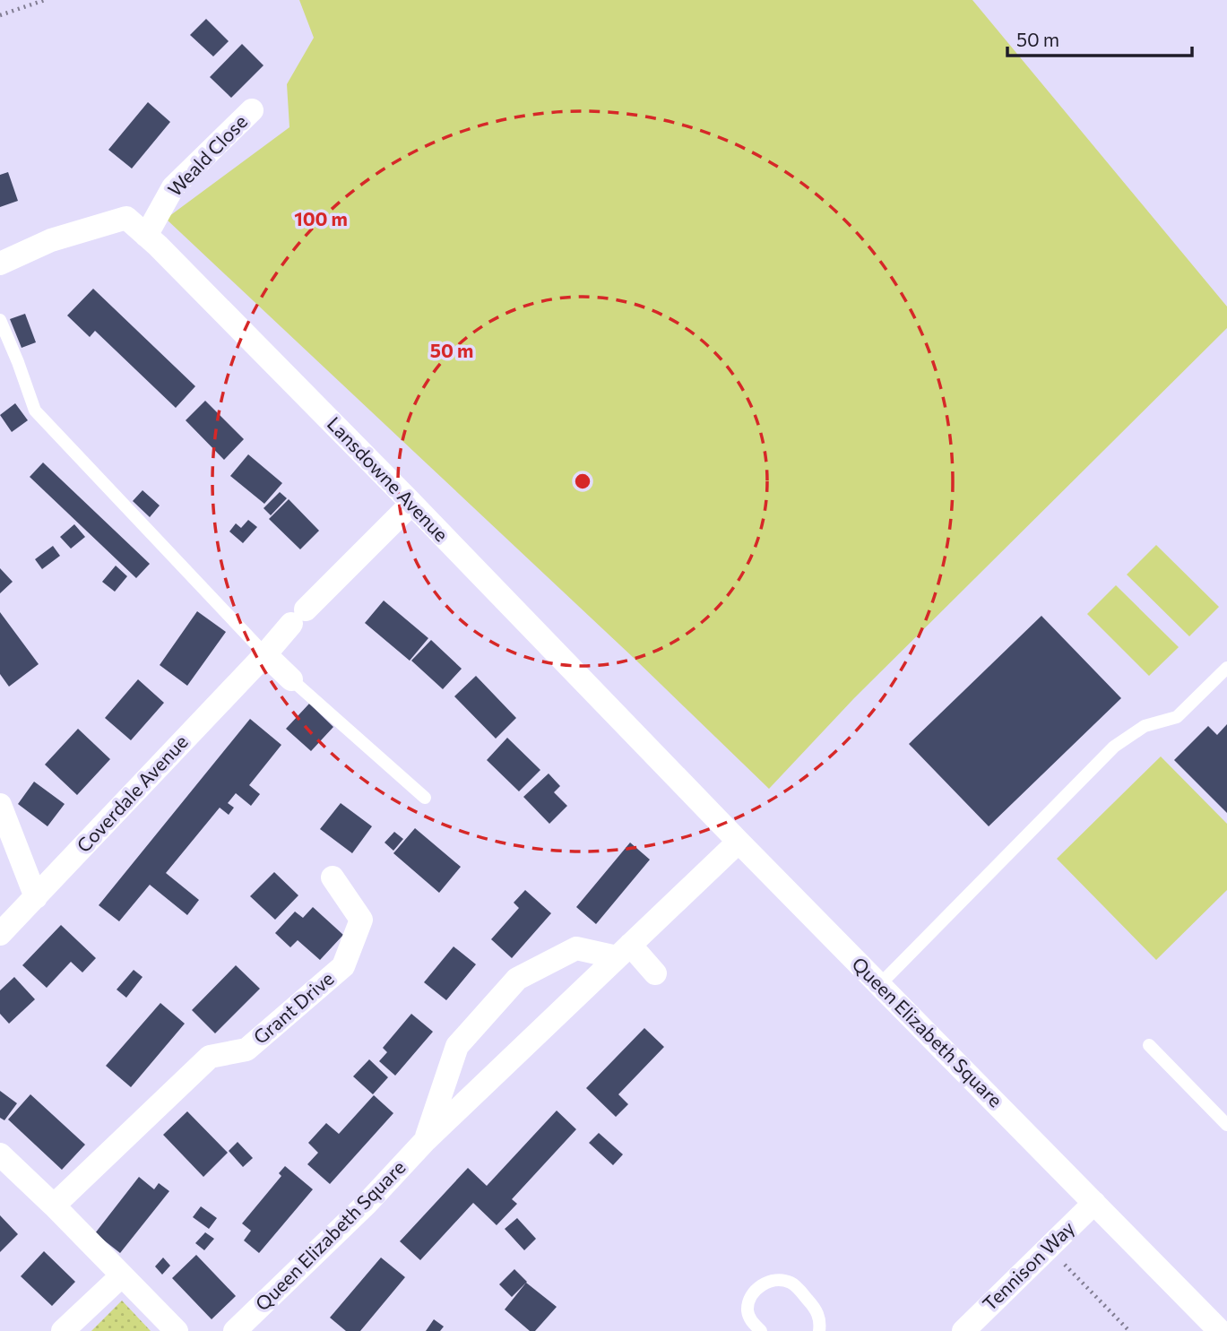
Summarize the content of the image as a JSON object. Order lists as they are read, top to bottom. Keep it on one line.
{"streets":{"street":["Weald Close","Lansdowne Avenue","Coverdale Avenue","Grant Drive","Queen Elizabeth Square","Tennison Way"]},"crossings":[["Weald Close","Lansdowne Avenue"],["Lansdowne Avenue","Coverdale Avenue"],["Lansdowne Avenue","Queen Elizabeth Square"],["Queen Elizabeth Square","Tennison Way"]],"scale_bar":"50 m","rings":["100 m","50 m"]}
